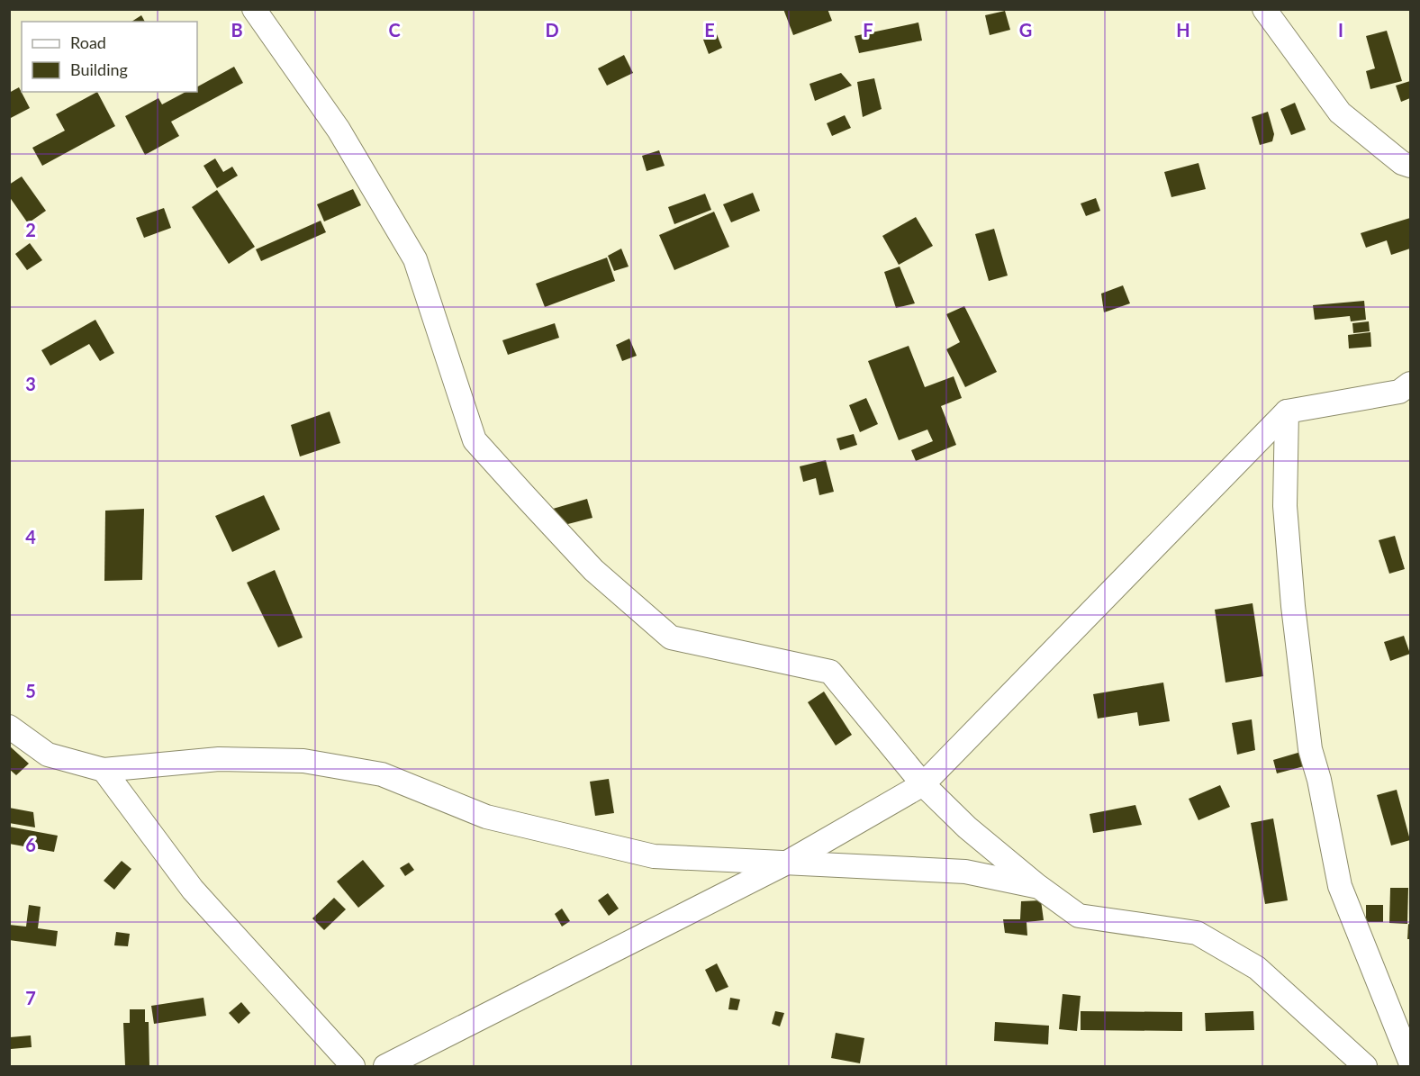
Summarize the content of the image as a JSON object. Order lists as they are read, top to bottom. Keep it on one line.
{"legend":["Road","Building"],"grid":{"columns":["B","C","D","E","F","G","H","I"],"rows":["2","3","4","5","6","7"]}}
